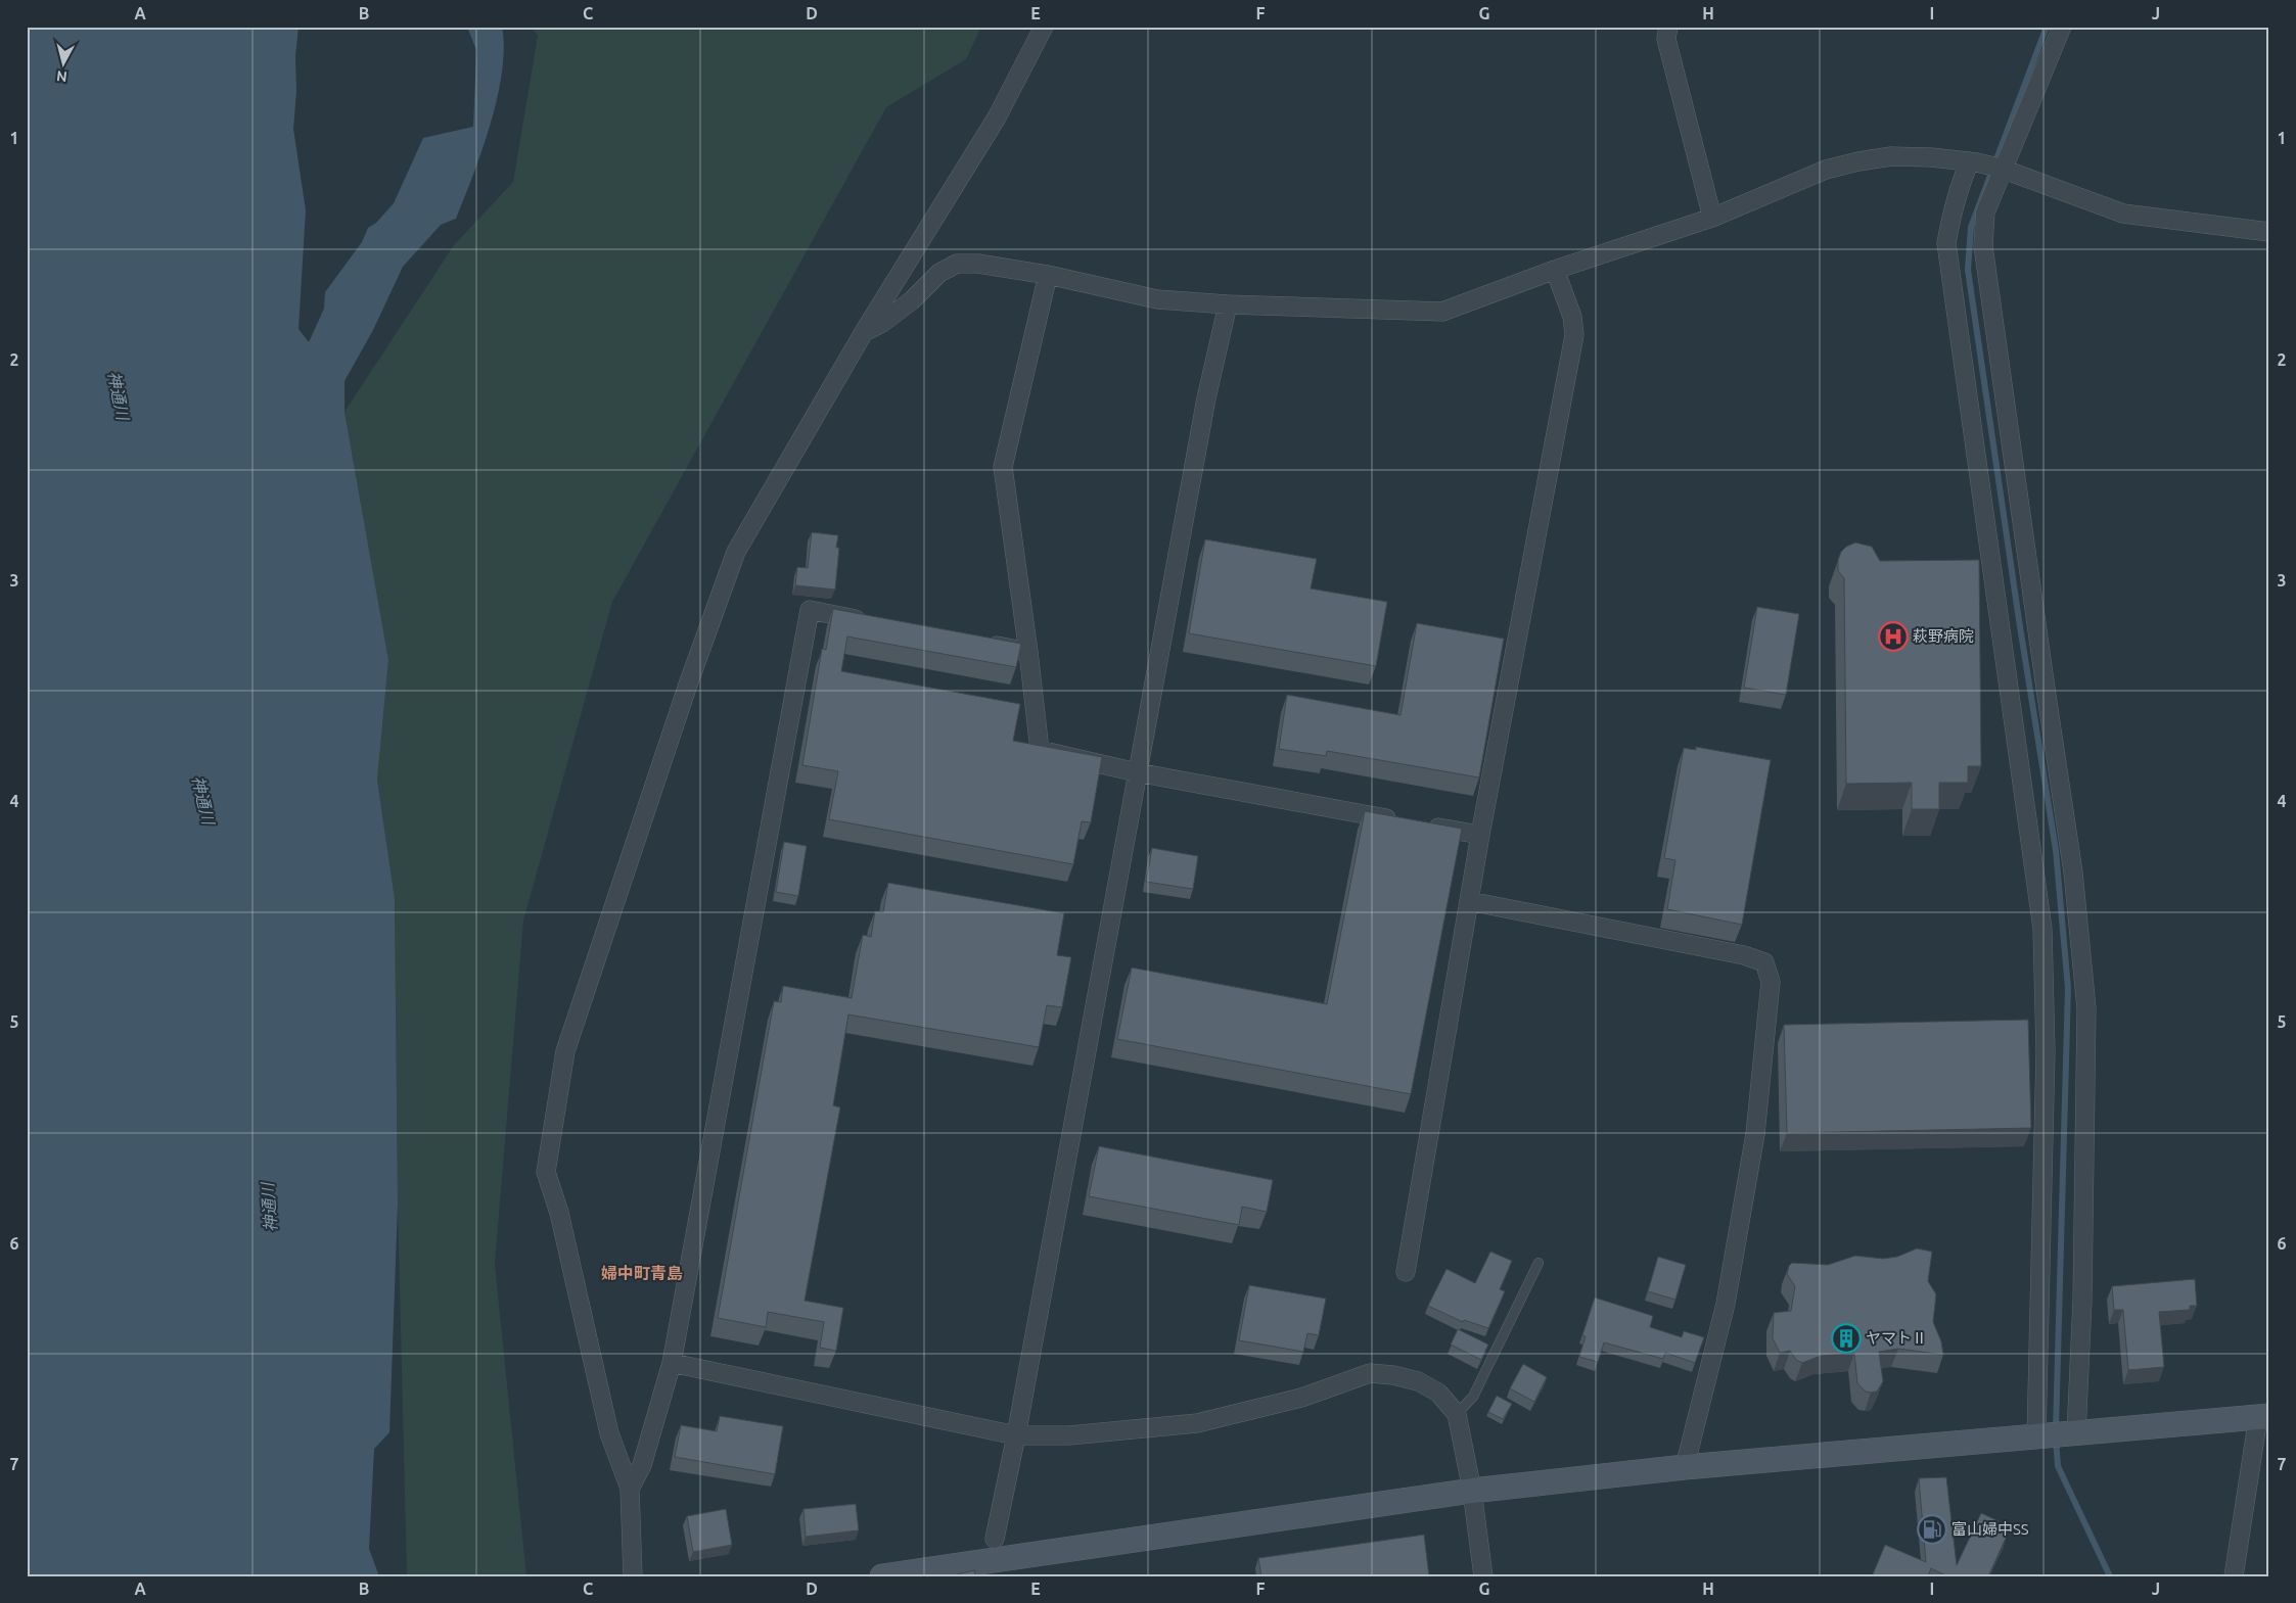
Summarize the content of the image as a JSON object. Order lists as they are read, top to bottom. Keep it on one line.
{"districts":["婦中町青島"],"water":["神通川"],"places":{"hospital":["萩野病院"],"building":["ヤマトⅡ"],"fuel station":["富山婦中SS"]},"north":"bottom","grid":{"columns":["A","B","C","D","E","F","G","H","I","J"],"rows":["1","2","3","4","5","6","7"]}}
